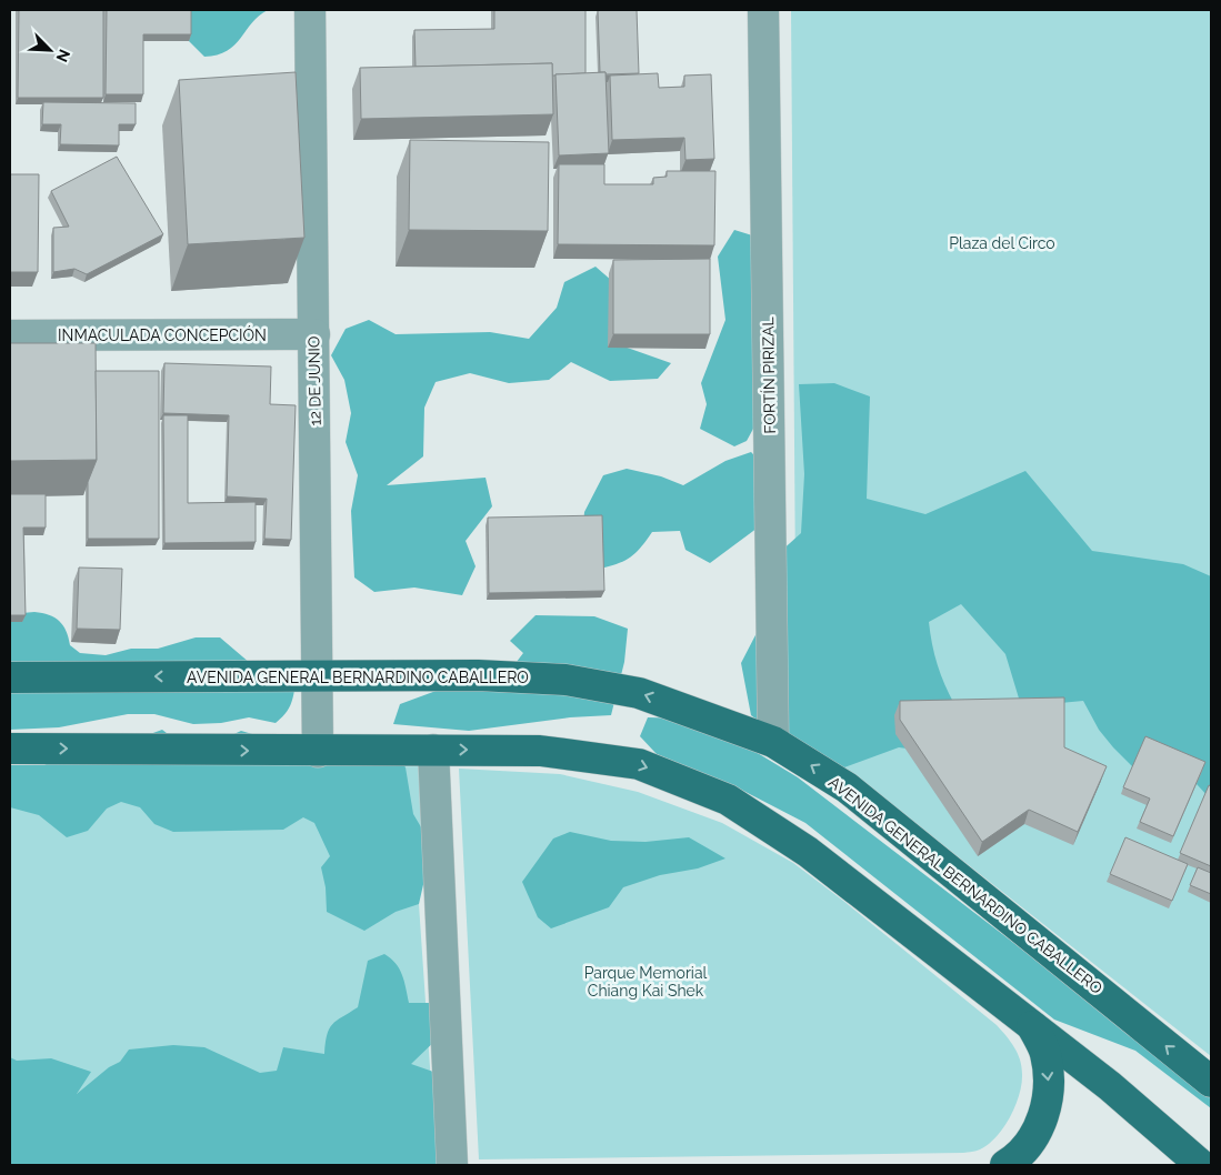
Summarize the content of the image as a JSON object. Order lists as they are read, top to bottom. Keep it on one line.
{"streets":{"main road":["AVENIDA GENERAL BERNARDINO CABALLERO"],"street":["INMACULADA CONCEPCIÓN","FORTÍN PIRIZAL","12 DE JUNIO"]},"crossings":[["INMACULADA CONCEPCIÓN","12 DE JUNIO"],["FORTÍN PIRIZAL","AVENIDA GENERAL BERNARDINO CABALLERO"],["12 DE JUNIO","AVENIDA GENERAL BERNARDINO CABALLERO"]],"parks":["Plaza del Circo","Parque Memorial Chiang Kai Shek"],"north":"bottom right"}
